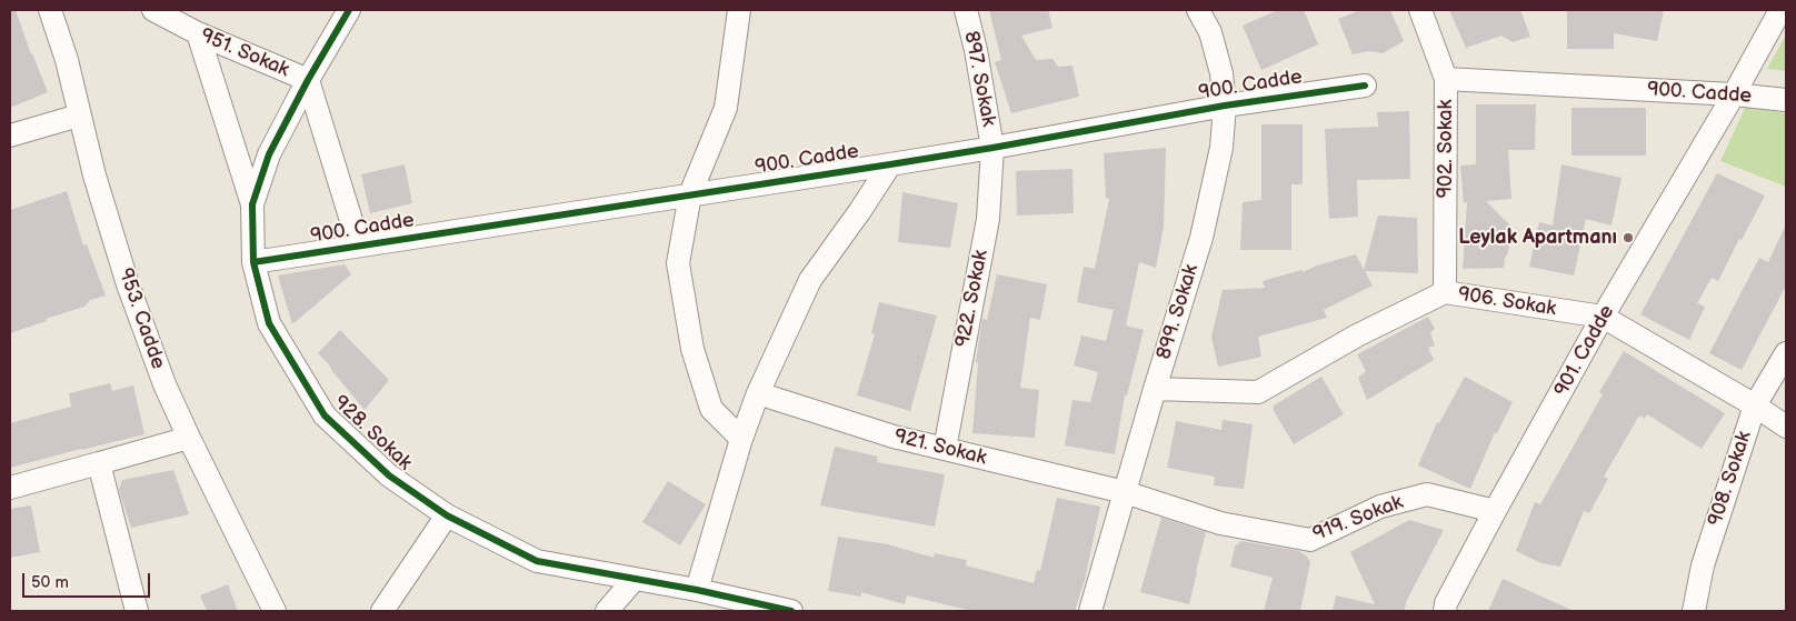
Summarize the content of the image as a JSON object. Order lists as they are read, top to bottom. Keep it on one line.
{"streets":{"street":["951. Sokak","897. Sokak","900. Cadde","902. Sokak","922. Sokak","906. Sokak","899. Sokak","953. Cadde","901. Cadde","928. Sokak","921. Sokak","908. Sokak","919. Sokak"]},"crossings":[["951. Sokak","928. Sokak"],["897. Sokak","900. Cadde"],["897. Sokak","922. Sokak"],["900. Cadde","902. Sokak"],["900. Cadde","922. Sokak"],["900. Cadde","899. Sokak"],["900. Cadde","901. Cadde"],["900. Cadde","928. Sokak"],["900. Cadde","921. Sokak"],["902. Sokak","906. Sokak"],["922. Sokak","921. Sokak"],["906. Sokak","899. Sokak"],["906. Sokak","901. Cadde"],["906. Sokak","908. Sokak"],["899. Sokak","921. Sokak"],["899. Sokak","919. Sokak"],["901. Cadde","919. Sokak"],["921. Sokak","919. Sokak"]],"places":["Leylak Apartmanı"],"scale_bar":"50 m"}
